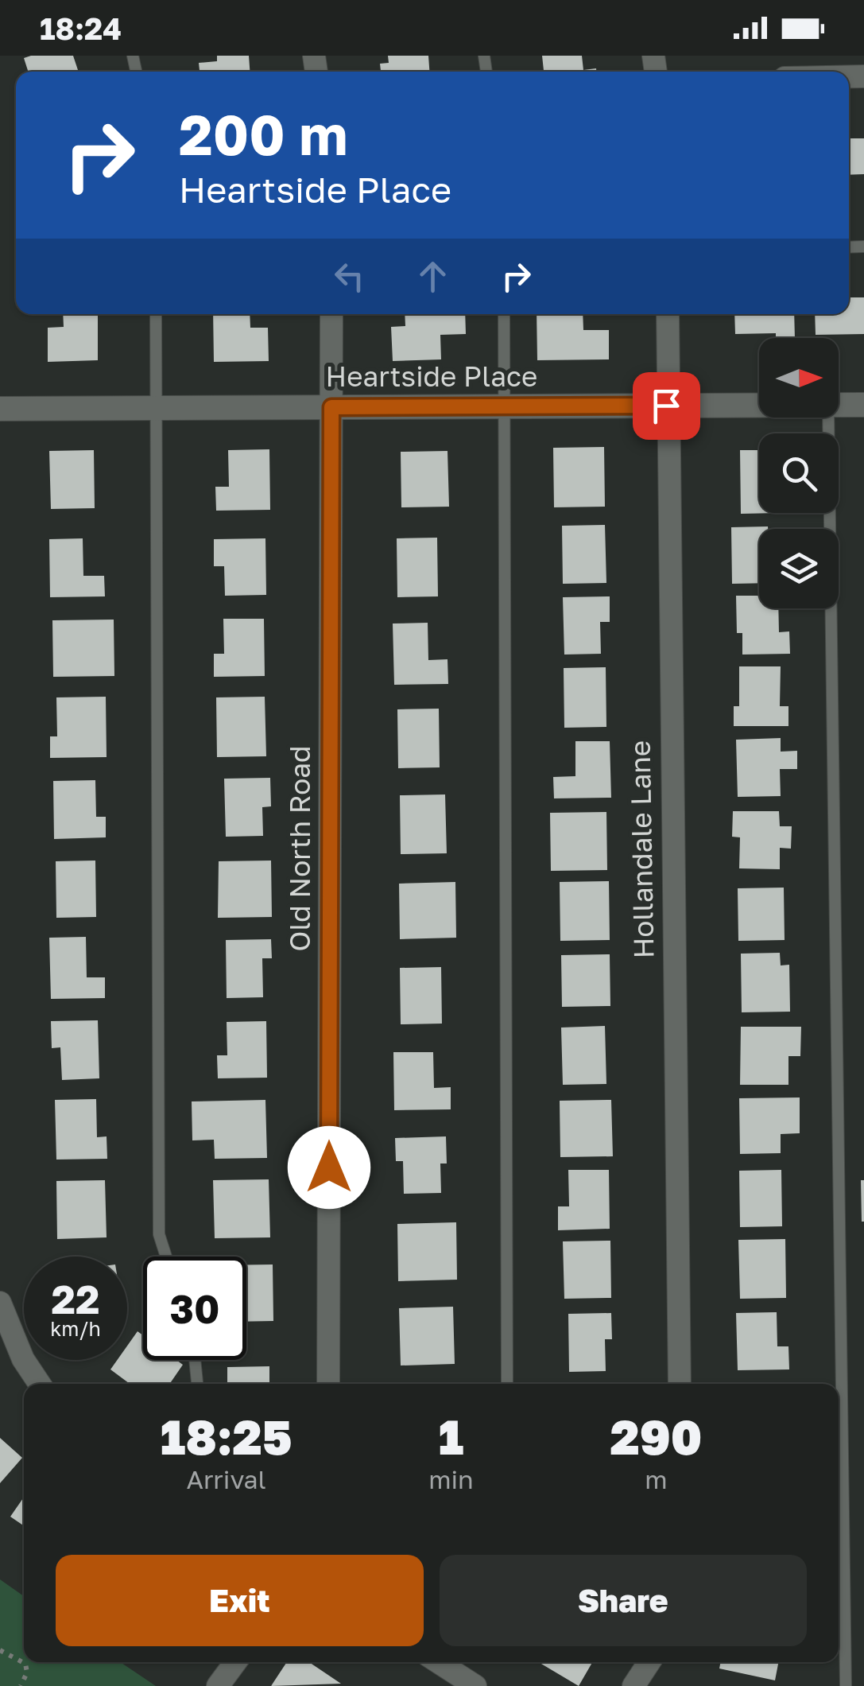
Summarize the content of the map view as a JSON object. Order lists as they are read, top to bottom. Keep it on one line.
{"streets":{"street":["Heartside Place","Old North Road","Hollandale Lane"]},"crossings":[["Heartside Place","Old North Road"],["Heartside Place","Hollandale Lane"]],"north":"right","page":{"status":"18:24","turn":["200 m","Heartside Place"],"speed":"22 km/h","limit":"30","eta":["18:25","Arrival","1","min","290","m"],"buttons":["Exit","Share"]}}
